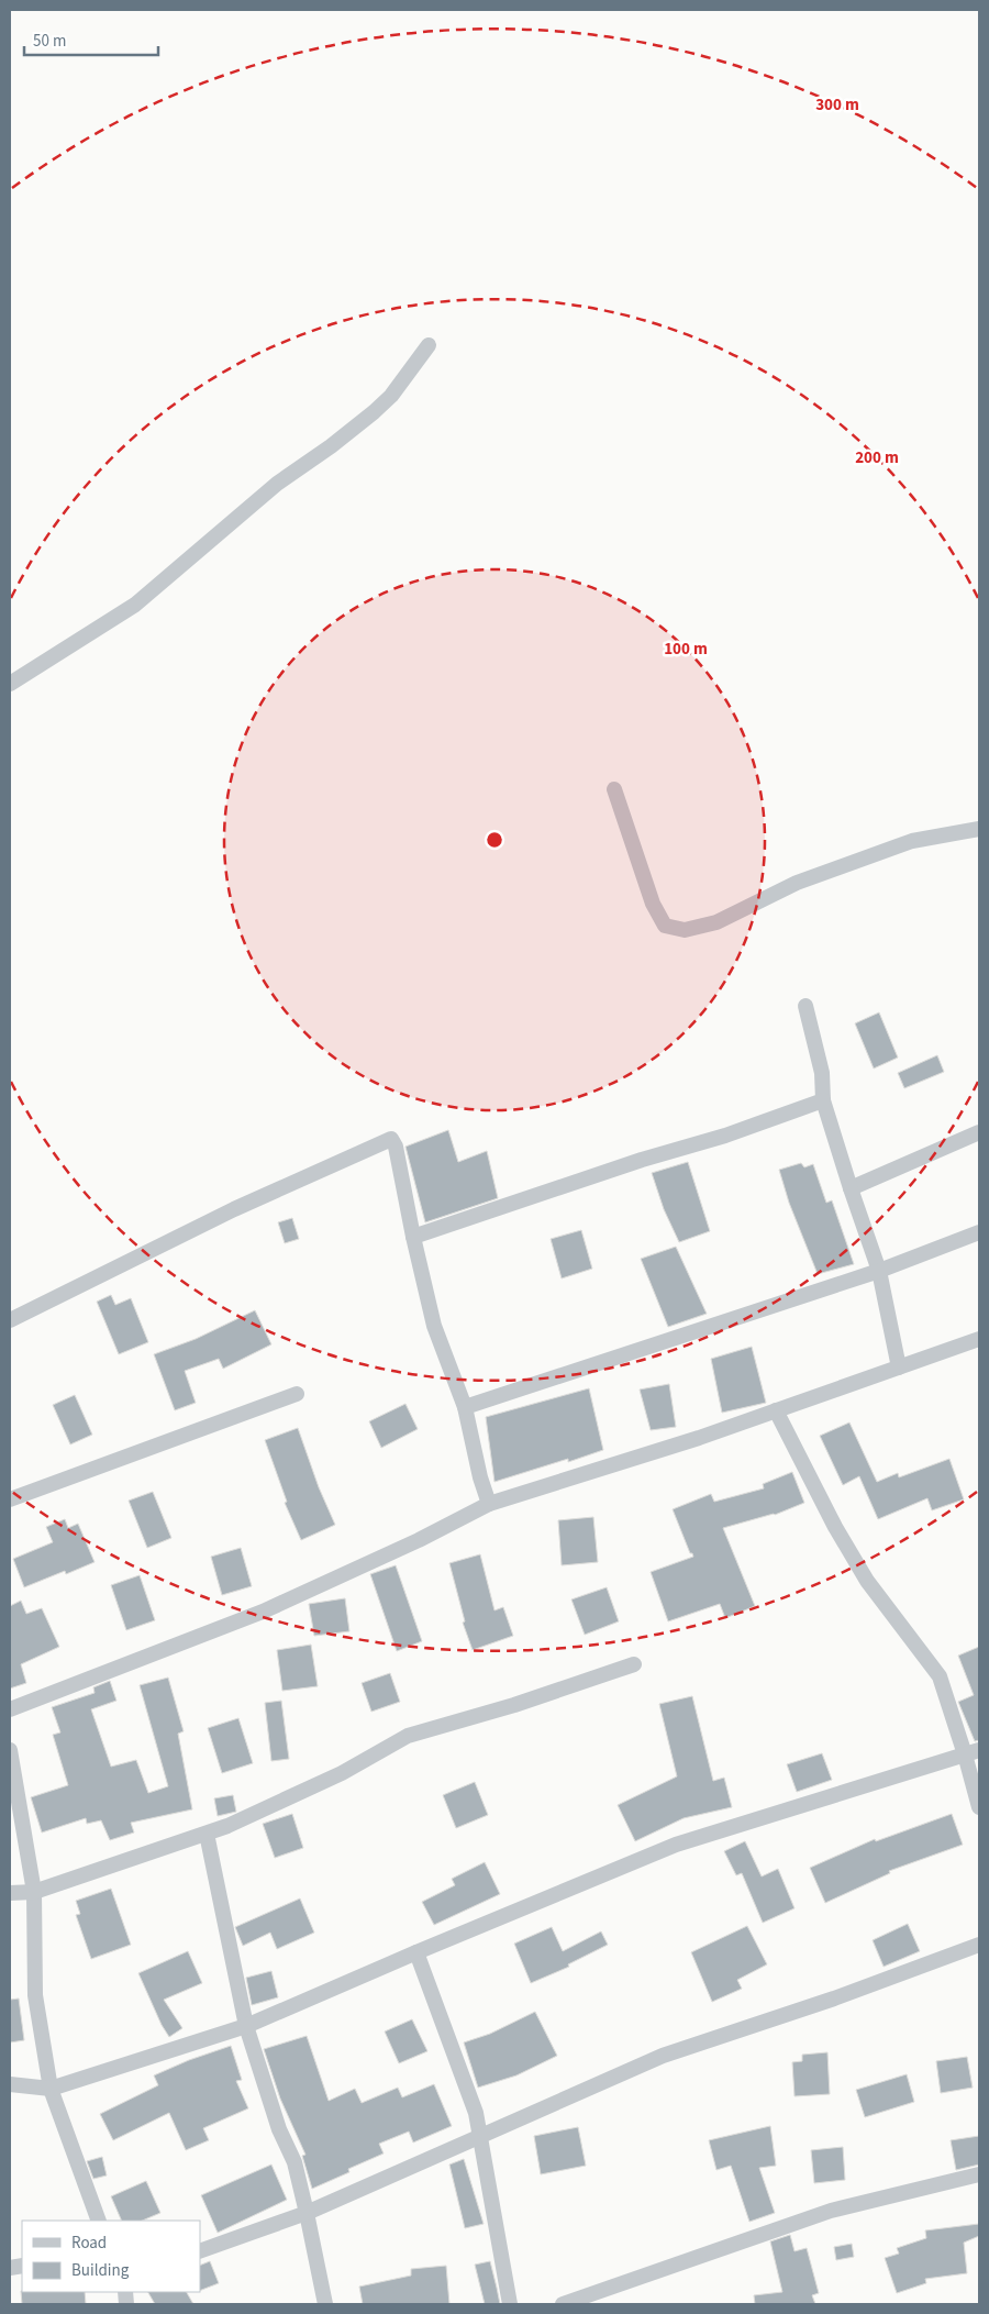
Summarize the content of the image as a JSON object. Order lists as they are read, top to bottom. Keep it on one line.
{"legend":["Road","Building"],"scale_bar":"50 m","rings":["300 m","200 m","100 m"]}
